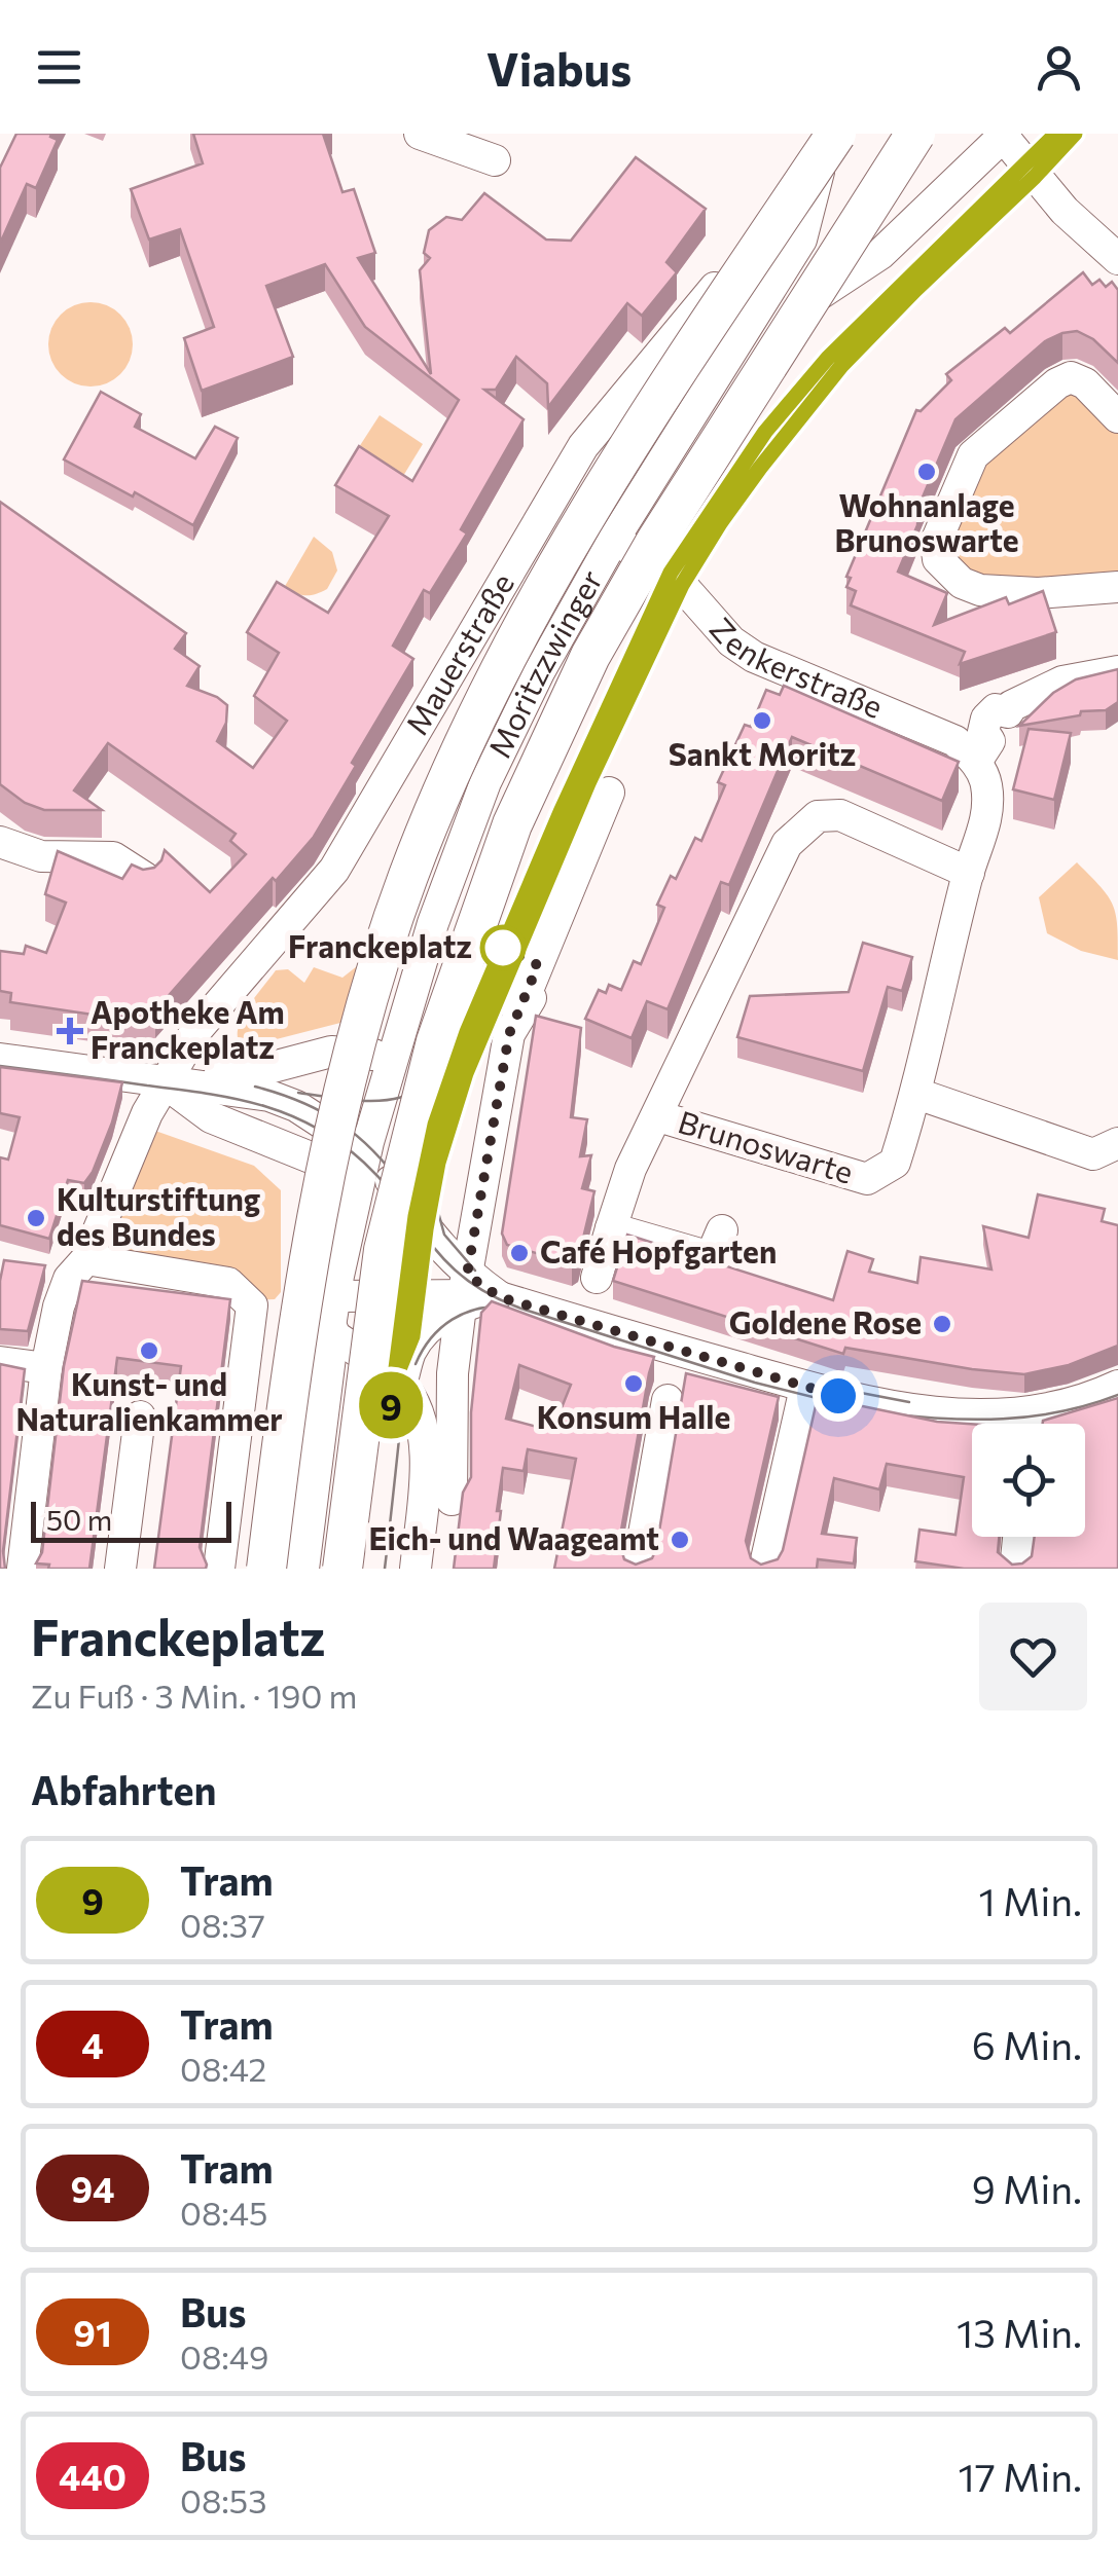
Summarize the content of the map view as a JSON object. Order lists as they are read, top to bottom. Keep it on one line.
{"streets":{"street":["Mauerstraße","Zenkerstraße","Moritzzwinger","Brunoswarte"]},"crossings":[["Mauerstraße","Moritzzwinger"],["Zenkerstraße","Moritzzwinger"],["Zenkerstraße","Brunoswarte"]],"places":{"other":["Wohnanlage Brunoswarte","Sankt Moritz","Franckeplatz","Kulturstiftung des Bundes","Café Hopfgarten","Goldene Rose","Kunst- und Naturalienkammer","Konsum Halle","Eich- und Waageamt"],"health":["Apotheke Am Franckeplatz"]},"lines":["tram line 9"],"scale_bar":"50 m","page":{"header":"Viabus","on_map":"9","scale":"50 m","heading":[["Franckeplatz","Zu Fuß · 3 Min. · 190 m"],"Abfahrten"],"list":[{"mark":"9","name":"Tram","note":"08:37","value":"1 Min."},{"mark":"4","name":"Tram","note":"08:42","value":"6 Min."},{"mark":"94","name":"Tram","note":"08:45","value":"9 Min."},{"mark":"91","name":"Bus","note":"08:49","value":"13 Min."},{"mark":"440","name":"Bus","note":"08:53","value":"17 Min."}]}}
